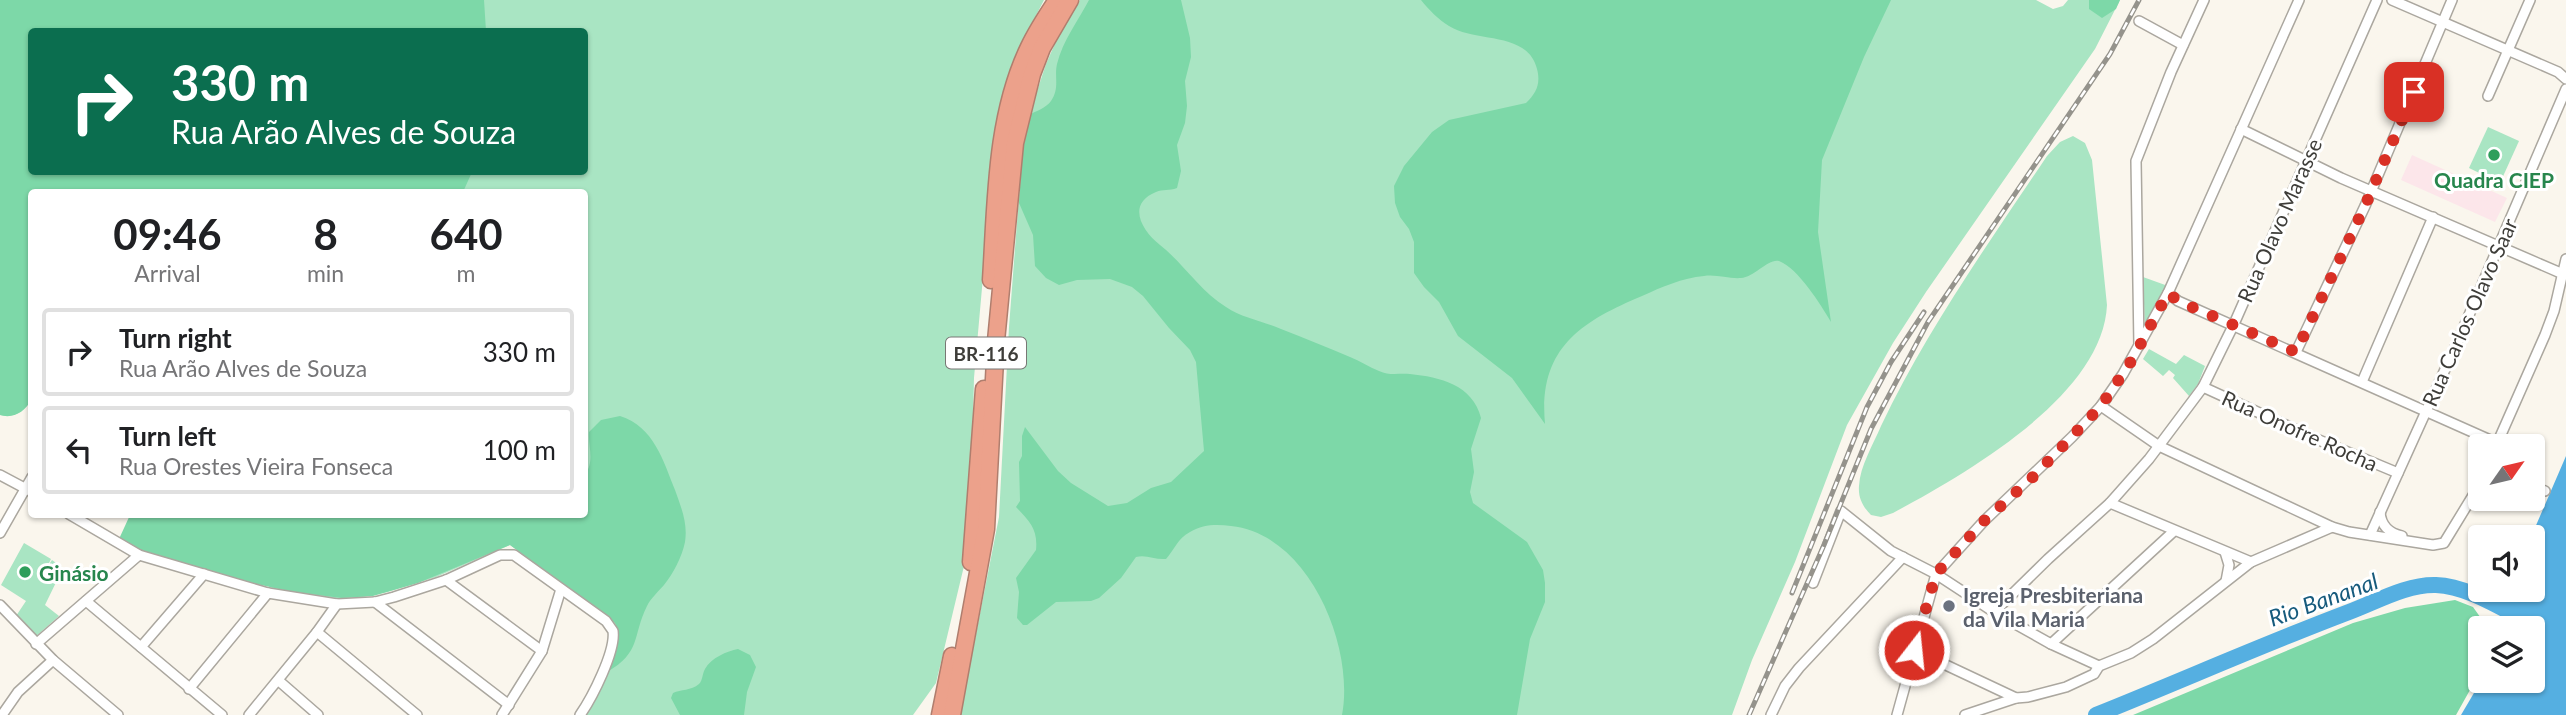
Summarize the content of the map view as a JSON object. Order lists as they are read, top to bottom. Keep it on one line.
{"streets":{"highway":["BR-116"],"street":["Rua Olavo Marasse","Rua Carlos Olavo Saar","Rua Onofre Rocha"]},"crossings":[["Rua Olavo Marasse","Rua Onofre Rocha"],["Rua Carlos Olavo Saar","Rua Onofre Rocha"]],"water":["Rio Bananal"],"places":["Quadra CIEP","Ginásio","Igreja Presbiteriana da Vila Maria"],"north":"top right","page":{"turn":["330 m","Rua Arão Alves de Souza"],"eta":["09:46","Arrival","8","min","640","m"],"list":[{"name":"Turn right","note":"Rua Arão Alves de Souza","value":"330 m"},{"name":"Turn left","note":"Rua Orestes Vieira Fonseca","value":"100 m"}]}}
